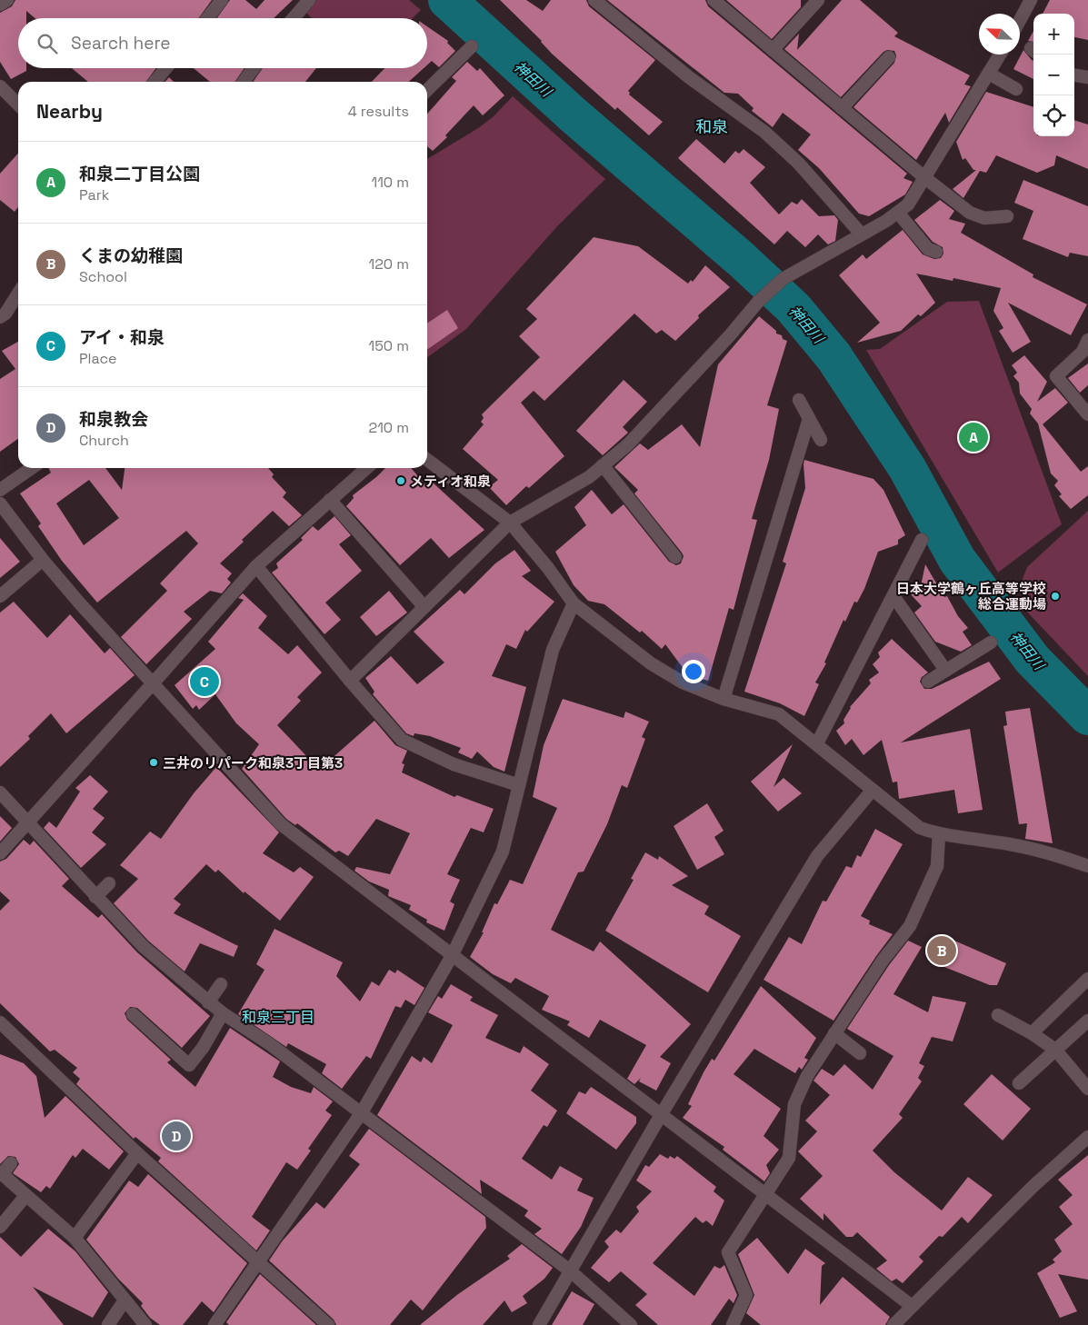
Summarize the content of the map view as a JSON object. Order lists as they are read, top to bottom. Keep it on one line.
{"districts":["和泉","和泉三丁目"],"water":["神田川"],"places":["メティオ和泉","日本大学鶴ヶ丘高等学校 総合運動場","三井のリパーク和泉3丁目第3"],"north":"top left","page":{"map_buttons":["+","−"],"search":"Search here","heading":["Nearby","4 results"],"list":[{"mark":"A","name":"和泉二丁目公園","note":"Park","value":"110 m"},{"mark":"B","name":"くまの幼稚園","note":"School","value":"120 m"},{"mark":"C","name":"アイ・和泉","note":"Place","value":"150 m"},{"mark":"D","name":"和泉教会","note":"Church","value":"210 m"}],"pins":["A","C","B","D"]}}
